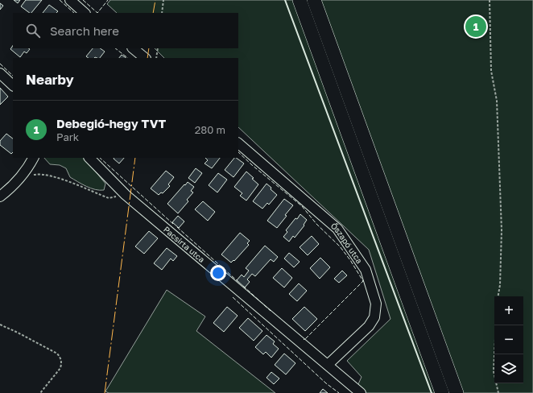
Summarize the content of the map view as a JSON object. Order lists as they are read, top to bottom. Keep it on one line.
{"streets":{"street":["Pacsirta utca","Őszapó utca"]},"crossings":[["Pacsirta utca","Őszapó utca"]],"page":{"search":"Search here","pins":"1","heading":"Nearby","list":[{"mark":"1","name":"Debegió-hegy TVT","note":"Park","value":"280 m"}],"map_buttons":["+","−"]}}
